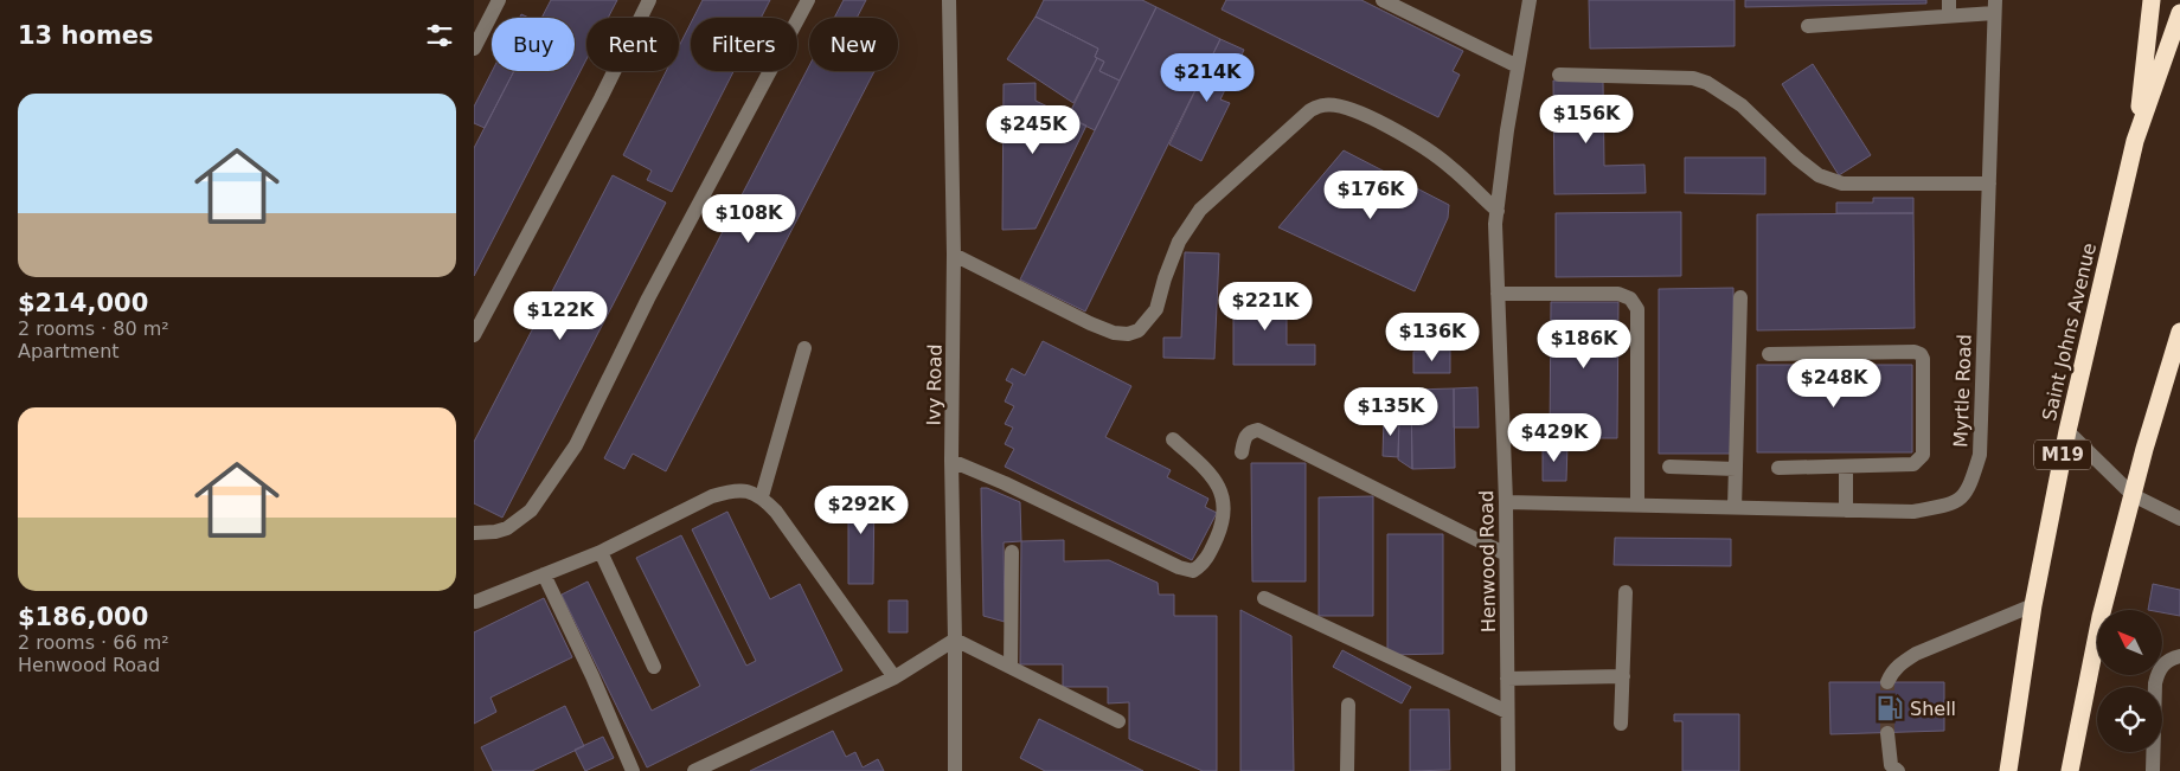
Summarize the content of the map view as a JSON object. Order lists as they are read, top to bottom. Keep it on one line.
{"streets":{"highway":["Saint Johns Avenue","M19"],"street":["Ivy Road","Myrtle Road","Henwood Road"]},"crossings":[["Myrtle Road","Henwood Road"]],"places":{"fuel station":["Shell"]},"north":"top left","page":{"heading":"13 homes","chip":["Buy","Rent","Filters","New"],"price":["$214K","$156K","$245K","$176K","$108K","$221K","$122K","$136K","$186K","$248K","$135K","$429K","$292K"],"list":[{"name":"$214,000","note":"2 rooms · 80 m² · Apartment"},{"name":"$186,000","note":"2 rooms · 66 m² · Henwood Road"}]}}
